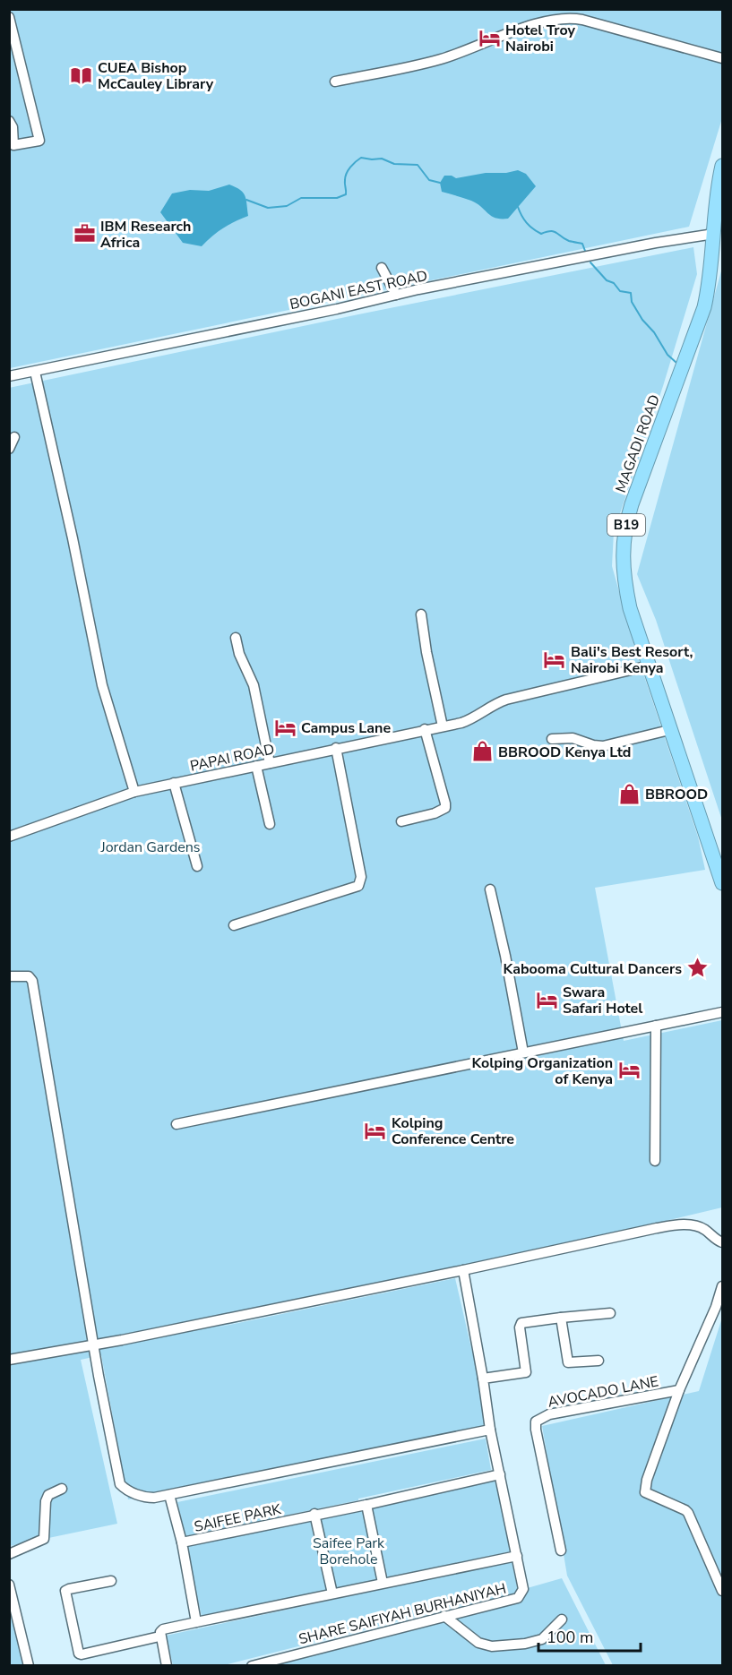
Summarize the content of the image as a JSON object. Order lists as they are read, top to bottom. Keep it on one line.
{"streets":{"highway":["MAGADI ROAD","B19"],"street":["BOGANI EAST ROAD","PAPAI ROAD","AVOCADO LANE","SAIFEE PARK","SHARE SAIFIYAH BURHANIYAH"]},"crossings":[["BOGANI EAST ROAD","MAGADI ROAD"],["MAGADI ROAD","PAPAI ROAD"],["SAIFEE PARK","SHARE SAIFIYAH BURHANIYAH"]],"parks":["Jordan Gardens","Saifee Park Borehole"],"places":{"hotel":["Hotel Troy Nairobi","Bali's Best Resort, Nairobi Kenya","Campus Lane","Swara Safari Hotel","Kolping Organization of Kenya","Kolping Conference Centre"],"library":["CUEA Bishop McCauley Library"],"office":["IBM Research Africa"],"shop":["BBROOD Kenya Ltd","BBROOD"],"place":["Kabooma Cultural Dancers"]},"scale_bar":"100 m"}
